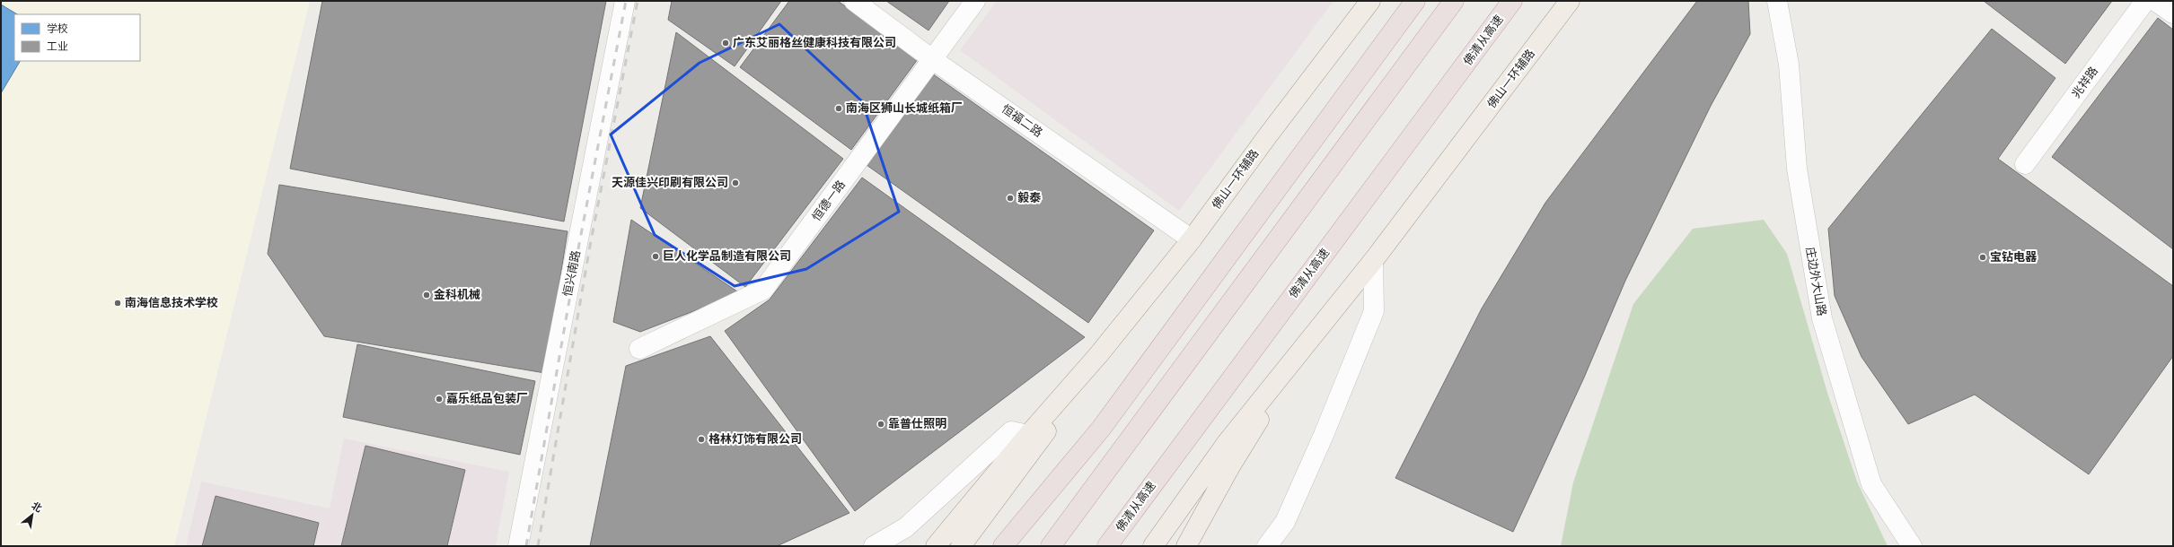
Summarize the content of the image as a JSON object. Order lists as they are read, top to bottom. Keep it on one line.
{"streets":{"highway":["佛清从高速"],"main road":["佛山一环辅路"],"street":["兆祥路","恒福二路","恒德一路","恒兴南路","庄边外大山路"]},"crossings":[["佛山一环辅路","恒福二路"],["恒福二路","恒德一路"]],"places":["广东艾丽格丝健康科技有限公司","南海区狮山长城纸箱厂","天源佳兴印刷有限公司","毅泰","巨人化学品制造有限公司","宝钻电器","金科机械","南海信息技术学校","嘉乐纸品包装厂","靠普仕照明","格林灯饰有限公司"],"legend":["学校","工业"],"north":"top right"}
